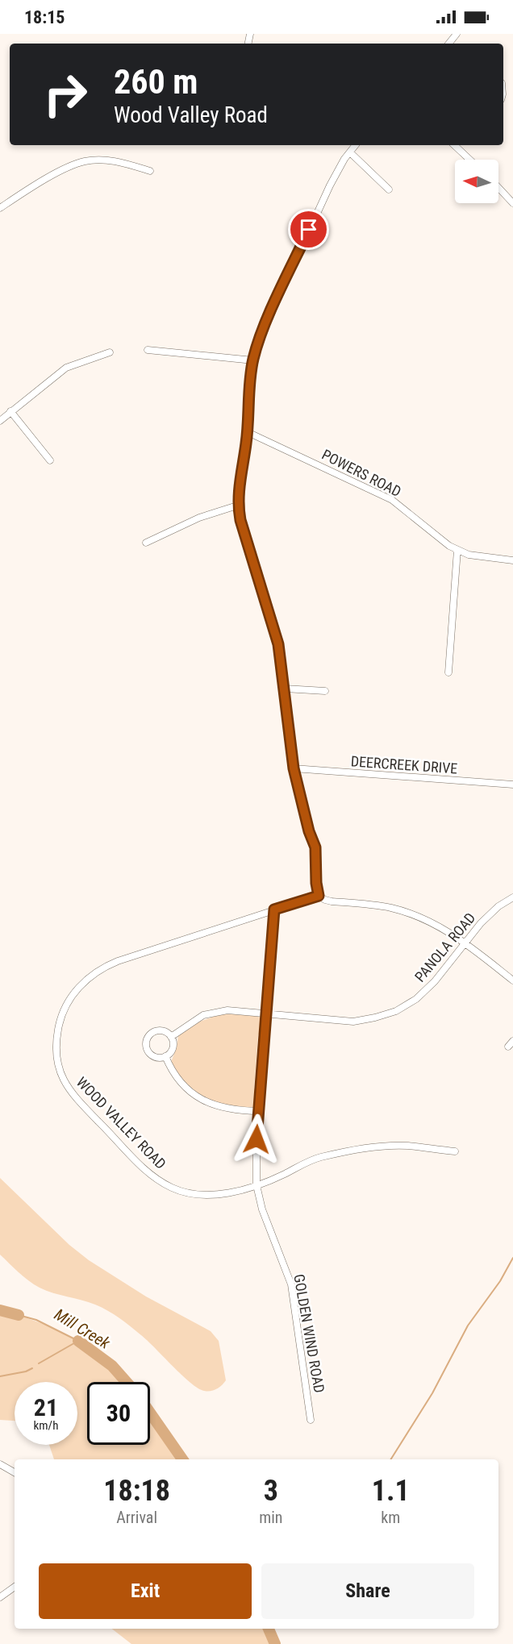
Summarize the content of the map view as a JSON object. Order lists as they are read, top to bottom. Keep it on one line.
{"streets":{"street":["POWERS ROAD","DEERCREEK DRIVE","PANOLA ROAD","WOOD VALLEY ROAD","GOLDEN WIND ROAD"]},"crossings":[["PANOLA ROAD","GOLDEN WIND ROAD"],["WOOD VALLEY ROAD","GOLDEN WIND ROAD"]],"water":["Mill Creek"],"north":"left","page":{"status":"18:15","turn":["260 m","Wood Valley Road"],"speed":"21 km/h","limit":"30","eta":["18:18","Arrival","3","min","1.1","km"],"buttons":["Exit","Share"]}}
